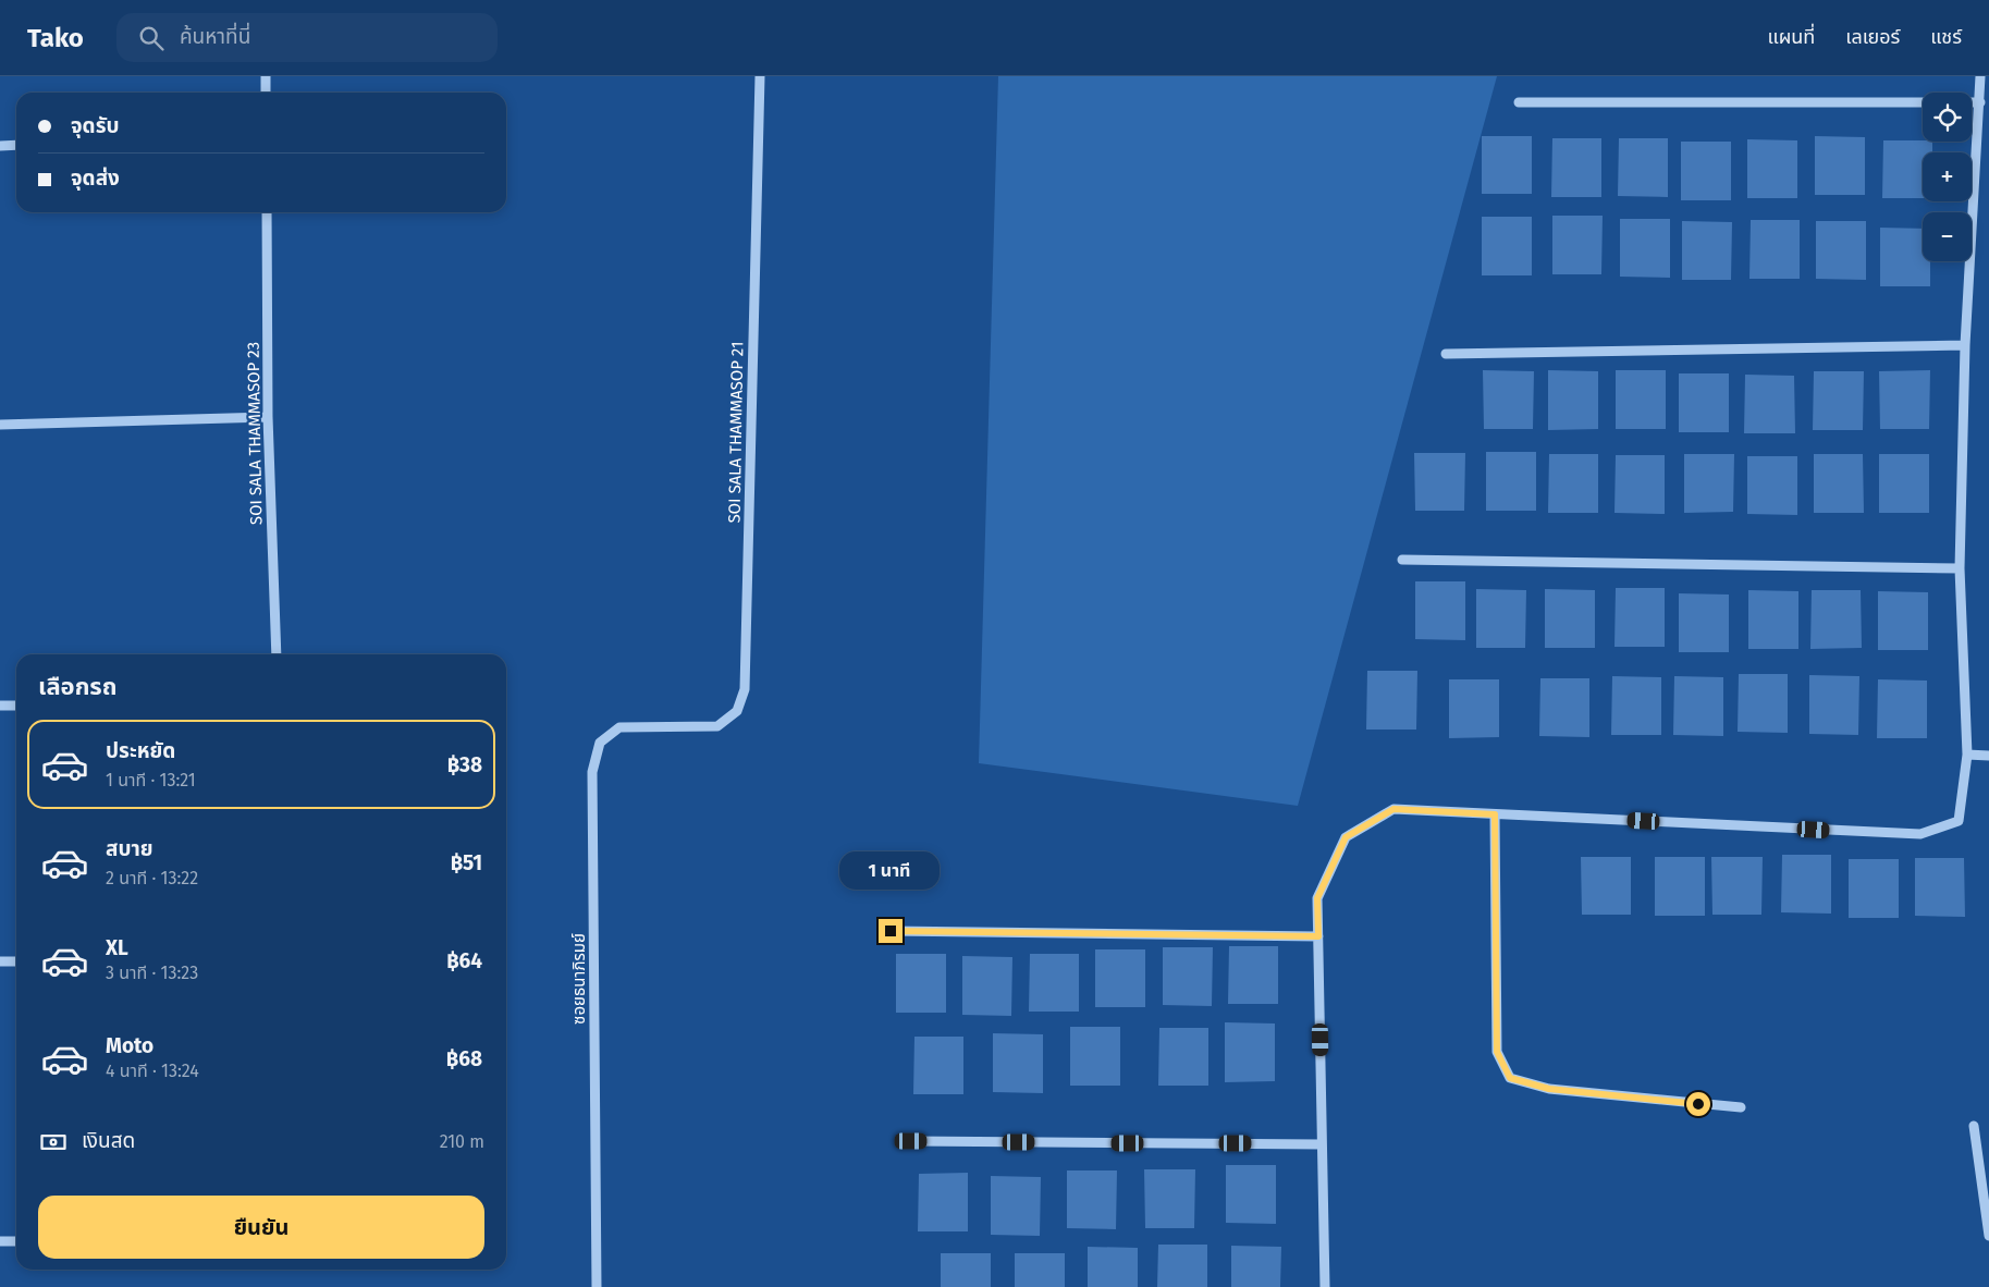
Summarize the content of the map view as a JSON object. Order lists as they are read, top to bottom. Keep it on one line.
{"streets":{"street":["SOI SALA THAMMASOP 21","SOI SALA THAMMASOP 23","ซอยธนาภิรมย์"]},"crossings":[["SOI SALA THAMMASOP 21","ซอยธนาภิรมย์"]],"page":{"header":"Tako","search":"ค้นหาที่นี่","nav":["แผนที่","เลเยอร์","แชร์"],"map_buttons":["+","−"],"banner":["จุดรับ","จุดส่ง"],"heading":"เลือกรถ","list":[{"name":"ประหยัด","note":"1 นาที · 13:21","value":"฿38"},{"name":"สบาย","note":"2 นาที · 13:22","value":"฿51"},{"name":"XL","note":"3 นาที · 13:23","value":"฿64"},{"name":"Moto","note":"4 นาที · 13:24","value":"฿68"}],"bubble":"1 นาที","pay":["เงินสด","210 m"],"buttons":"ยืนยัน"}}
